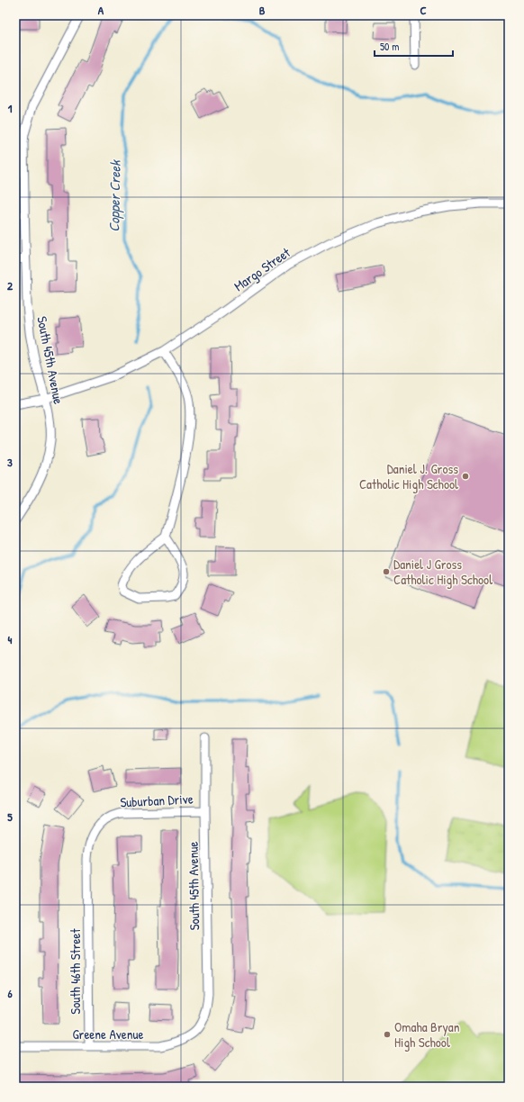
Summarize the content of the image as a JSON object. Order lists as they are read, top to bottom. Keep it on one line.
{"streets":{"street":["Margo Street","South 45th Avenue","Suburban Drive","South 46th Street","Greene Avenue"]},"crossings":[["Margo Street","South 45th Avenue"],["South 45th Avenue","Suburban Drive"],["South 45th Avenue","Greene Avenue"],["Suburban Drive","South 46th Street"],["South 46th Street","Greene Avenue"]],"water":["Copper Creek"],"places":["Daniel J. Gross Catholic High School","Daniel J Gross Catholic High School","Omaha Bryan High School"],"scale_bar":"50 m","grid":{"columns":["A","B","C"],"rows":["1","2","3","4","5","6"]}}
